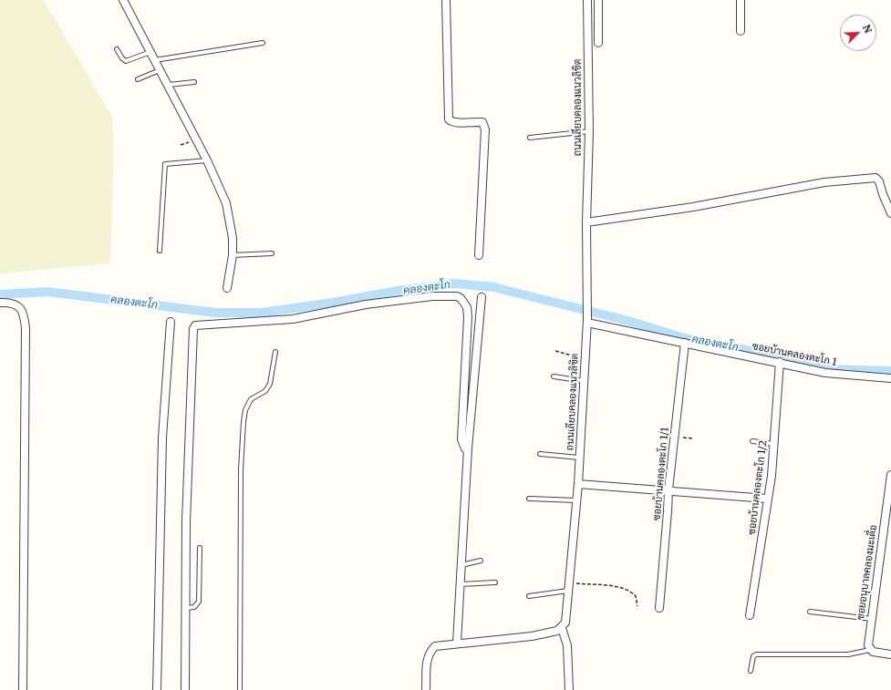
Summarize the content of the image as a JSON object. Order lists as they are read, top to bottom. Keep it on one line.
{"streets":{"street":["ถนนเลียบคลองแนวลิขิต","ซอยบ้านคลองตะโก 1","ซอยบ้านคลองตะโก 1/1","ซอยบ้านคลองตะโก 1/2","ซอยอนุบาลคลองมะเดื่อ"]},"crossings":[["ถนนเลียบคลองแนวลิขิต","ซอยบ้านคลองตะโก 1"],["ซอยบ้านคลองตะโก 1","ซอยบ้านคลองตะโก 1/1"],["ซอยบ้านคลองตะโก 1","ซอยบ้านคลองตะโก 1/2"]],"water":["คลองตะโก"],"north":"top right"}
